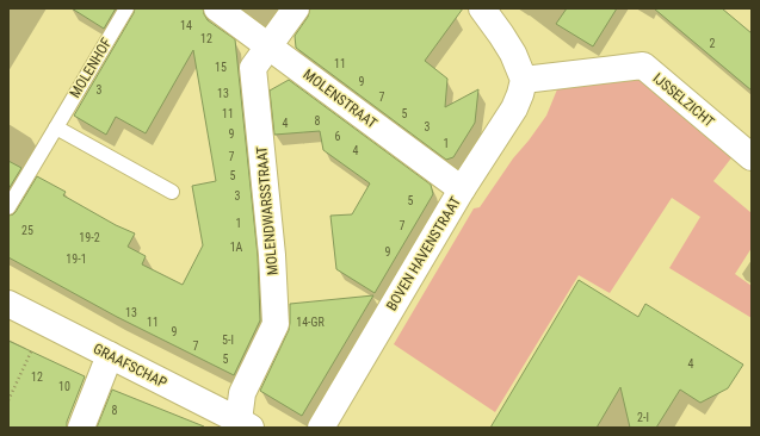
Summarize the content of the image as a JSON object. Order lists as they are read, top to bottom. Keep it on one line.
{"streets":{"street":["MOLENSTRAAT","IJSSELZICHT","MOLENDWARSSTRAAT","BOVEN HAVENSTRAAT","GRAAFSCHAP"],"lane":["MOLENHOF"]},"crossings":[["MOLENSTRAAT","MOLENDWARSSTRAAT"],["MOLENSTRAAT","BOVEN HAVENSTRAAT"],["IJSSELZICHT","BOVEN HAVENSTRAAT"],["MOLENDWARSSTRAAT","GRAAFSCHAP"]],"house_numbers":["14","12","2","11","15","9","3","13","7","11","5","8","4","3","9","6","1","4","7","5","3","5","1","7","25","19-2","1A","9","19-1","13","11","14-GR","9","5-I","7","5","4","12","10","8","2-I"]}
